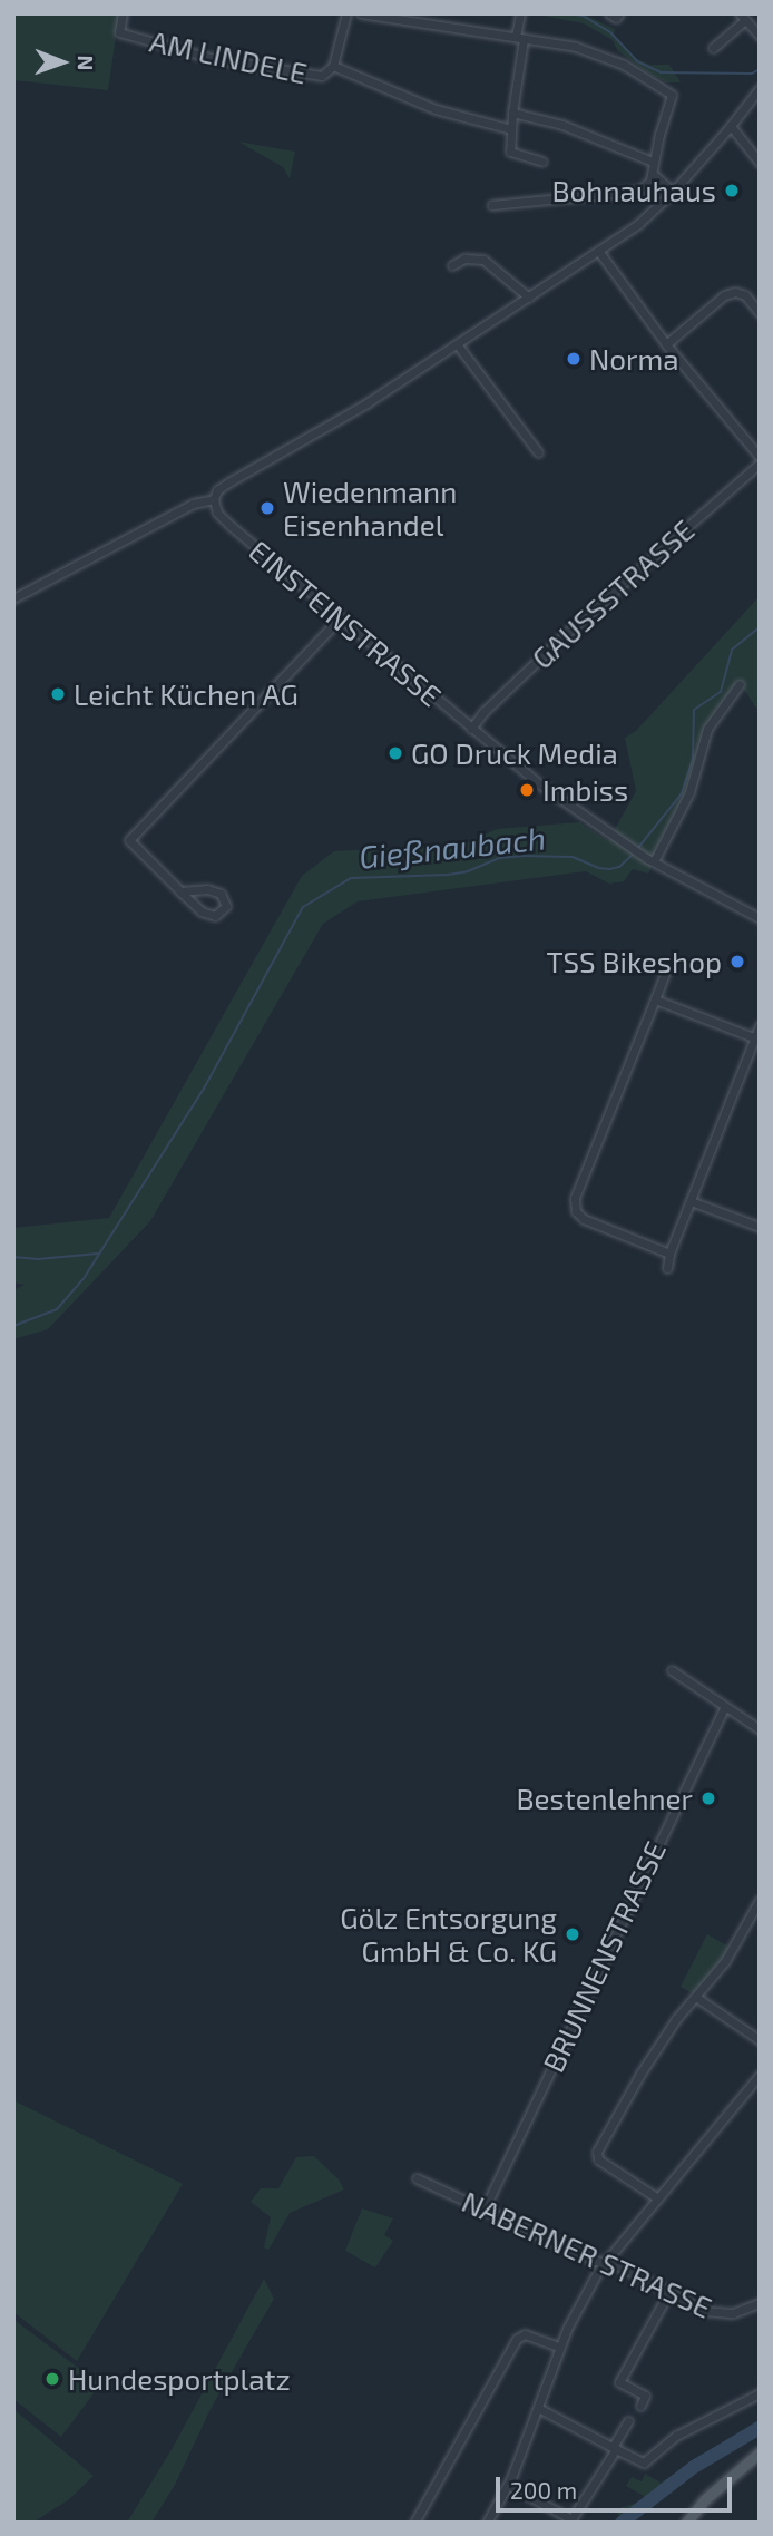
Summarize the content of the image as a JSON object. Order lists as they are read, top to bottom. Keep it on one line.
{"streets":{"street":["AM LINDELE","GAUSSSTRASSE","EINSTEINSTRASSE","BRUNNENSTRASSE","NABERNER STRASSE"]},"crossings":[["GAUSSSTRASSE","EINSTEINSTRASSE"],["BRUNNENSTRASSE","NABERNER STRASSE"]],"water":["Gießnaubach"],"places":["Bohnauhaus","Norma","Wiedenmann Eisenhandel","Leicht Küchen AG","GO Druck Media","Imbiss","TSS Bikeshop","Bestenlehner","Gölz Entsorgung GmbH & Co. KG","Hundesportplatz"],"scale_bar":"200 m","north":"right"}
